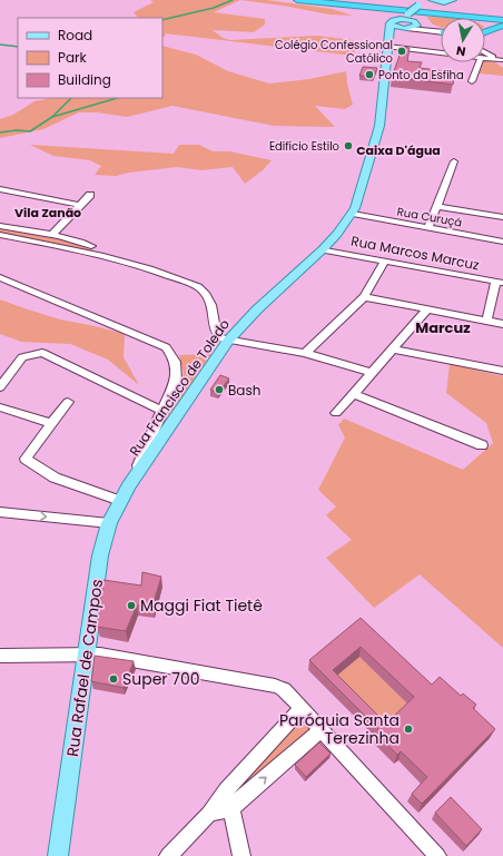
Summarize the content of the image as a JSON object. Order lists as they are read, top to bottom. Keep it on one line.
{"streets":{"main road":["Rua Francisco de Toledo","Rua Rafael de Campos"],"street":["Rua Curuçá","Rua Marcos Marcuz"]},"crossings":[["Rua Curuçá","Rua Francisco de Toledo"],["Rua Marcos Marcuz","Rua Francisco de Toledo"],["Rua Francisco de Toledo","Rua Rafael de Campos"]],"districts":["Caixa D'água","Vila Zanão","Marcuz"],"places":["Colégio Confessional Católico","Ponto da Esfiha","Edifício Estilo","Bash","Maggi Fiat Tietê","Super 700","Paróquia Santa Terezinha"],"legend":["Road","Park","Building"],"north":"bottom"}
